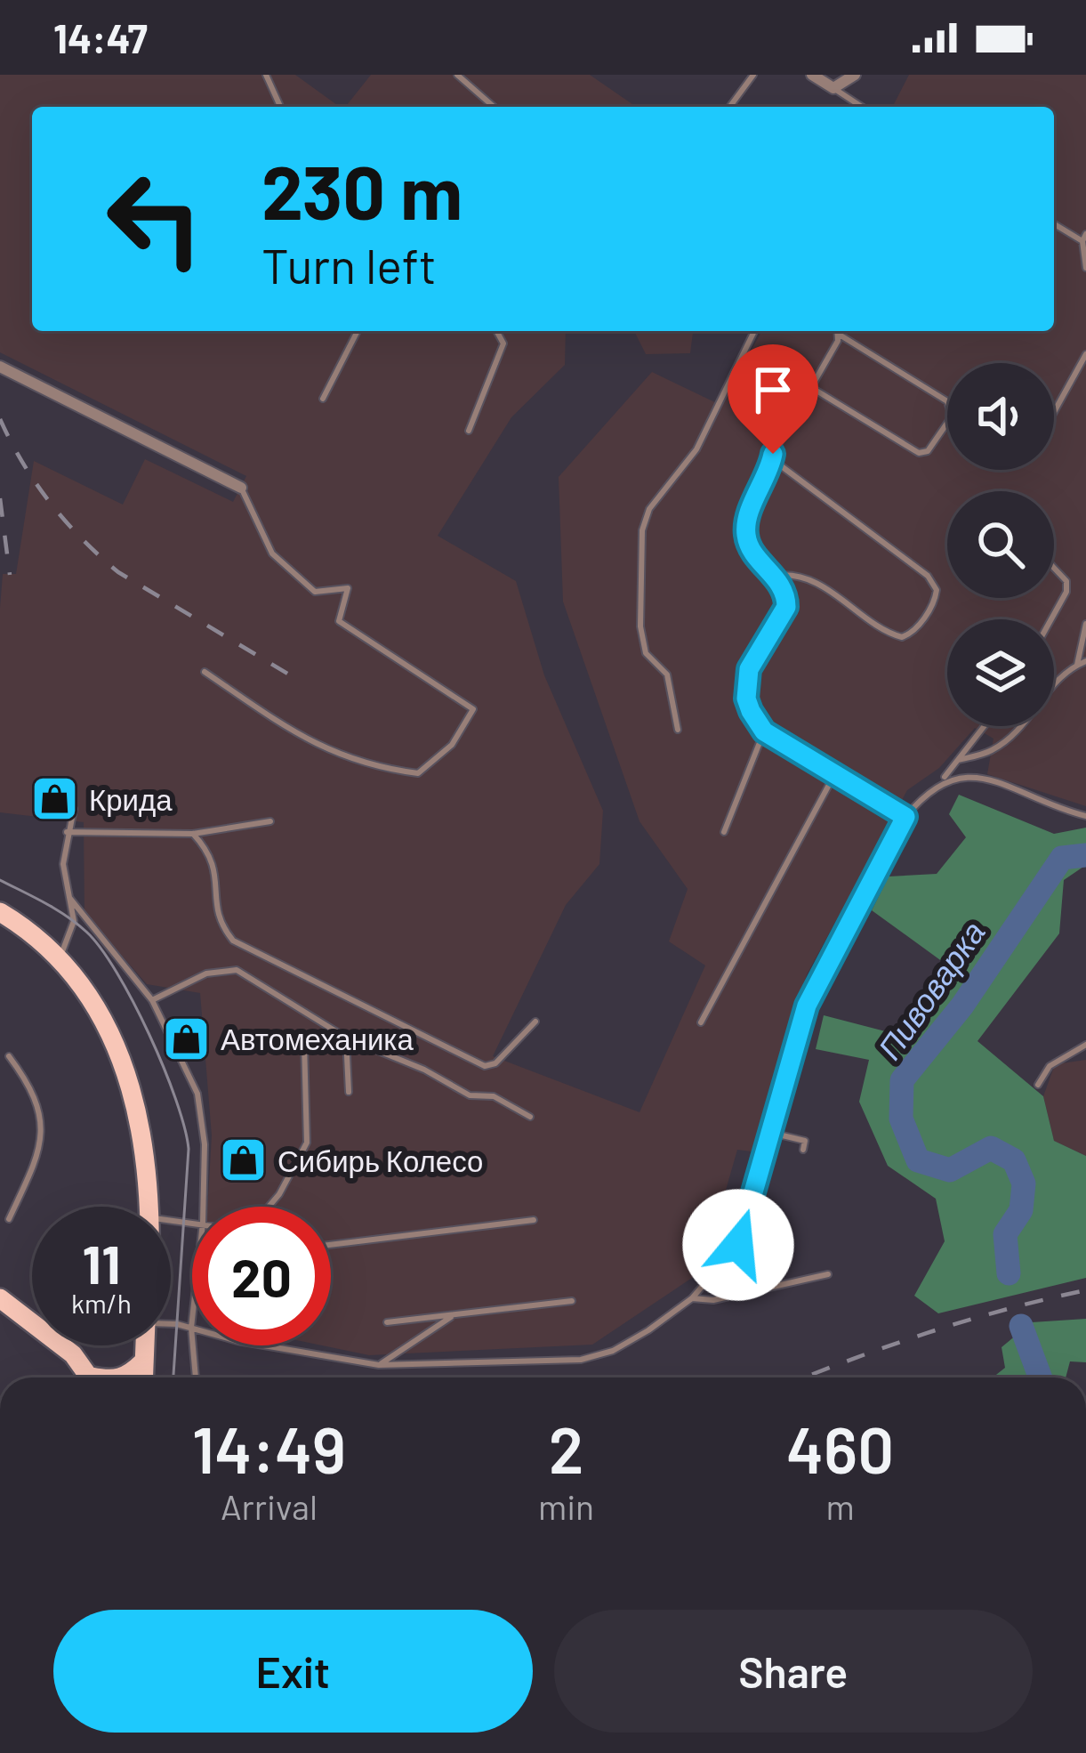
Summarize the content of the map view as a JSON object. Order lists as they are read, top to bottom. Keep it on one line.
{"water":["Пивоварка"],"places":{"shop":["Крида","Автомеханика","Сибирь Колесо"]},"page":{"status":"14:47","turn":["230 m","Turn left"],"speed":"11 km/h","limit":"20","eta":["14:49","Arrival","2","min","460","m"],"buttons":["Exit","Share"]}}
